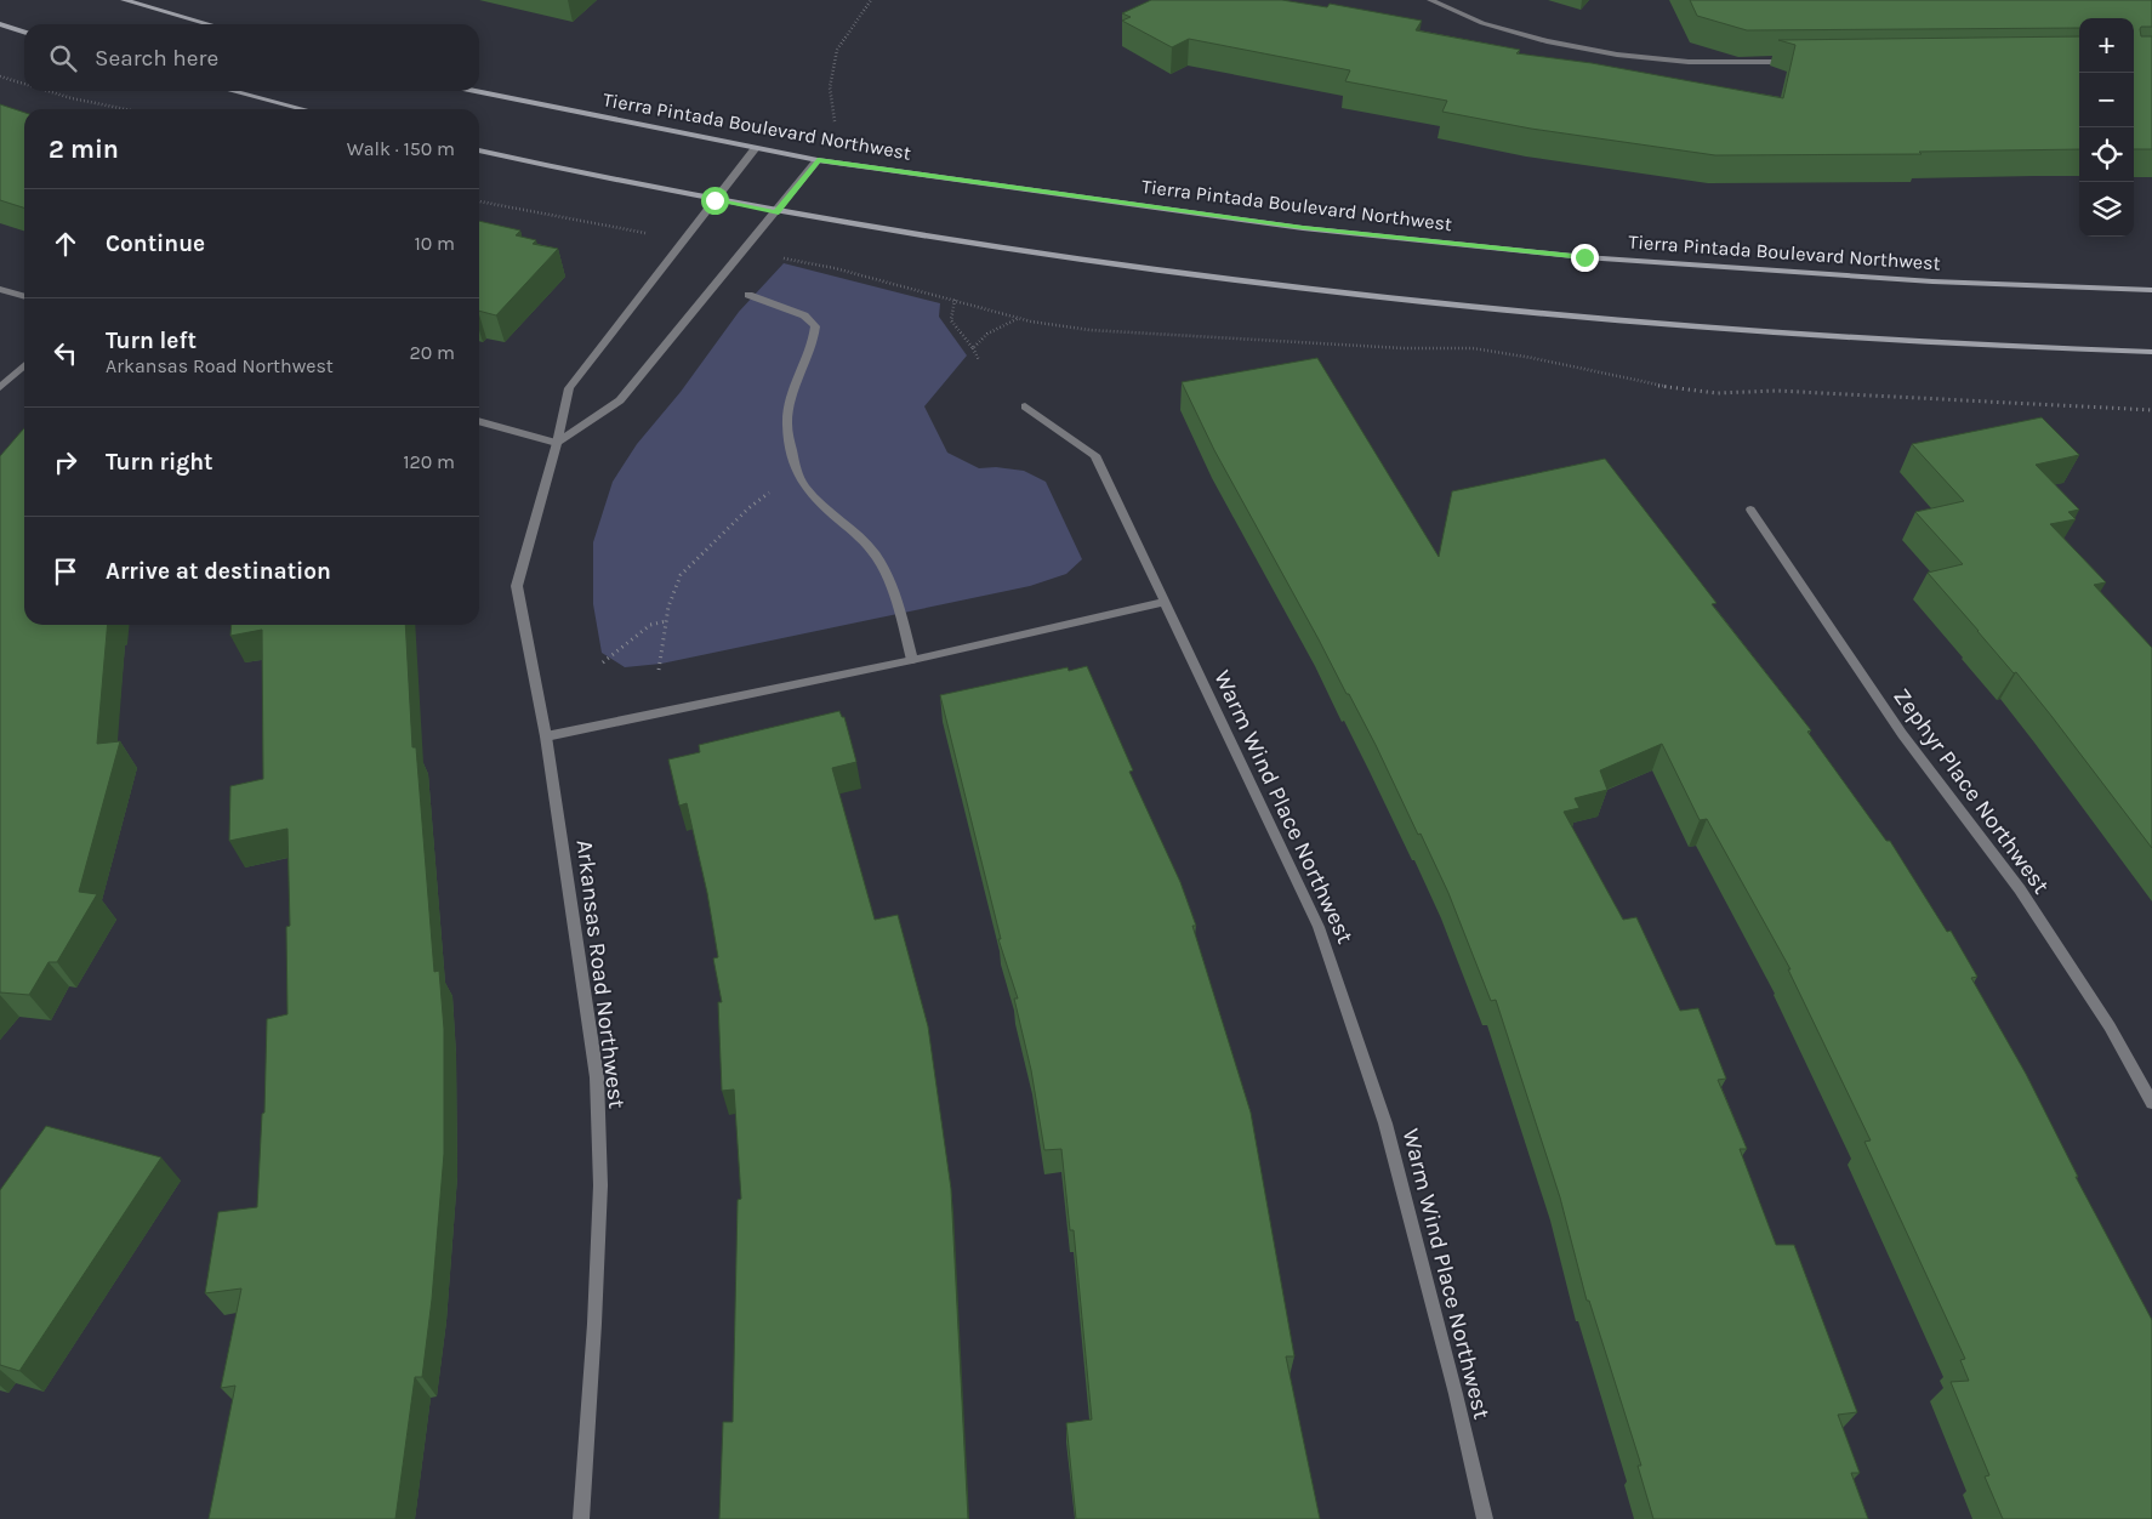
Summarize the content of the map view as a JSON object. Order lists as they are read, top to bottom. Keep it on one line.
{"streets":{"main road":["Tierra Pintada Boulevard Northwest"],"street":["Zephyr Place Northwest","Warm Wind Place Northwest","Arkansas Road Northwest"]},"crossings":[["Tierra Pintada Boulevard Northwest","Arkansas Road Northwest"]],"page":{"map_buttons":["+","−"],"search":"Search here","heading":["2 min","Walk · 150 m"],"list":[["Continue","10 m"],["Turn left","Arkansas Road Northwest","20 m"],["Turn right","120 m"],"Arrive at destination"]}}
